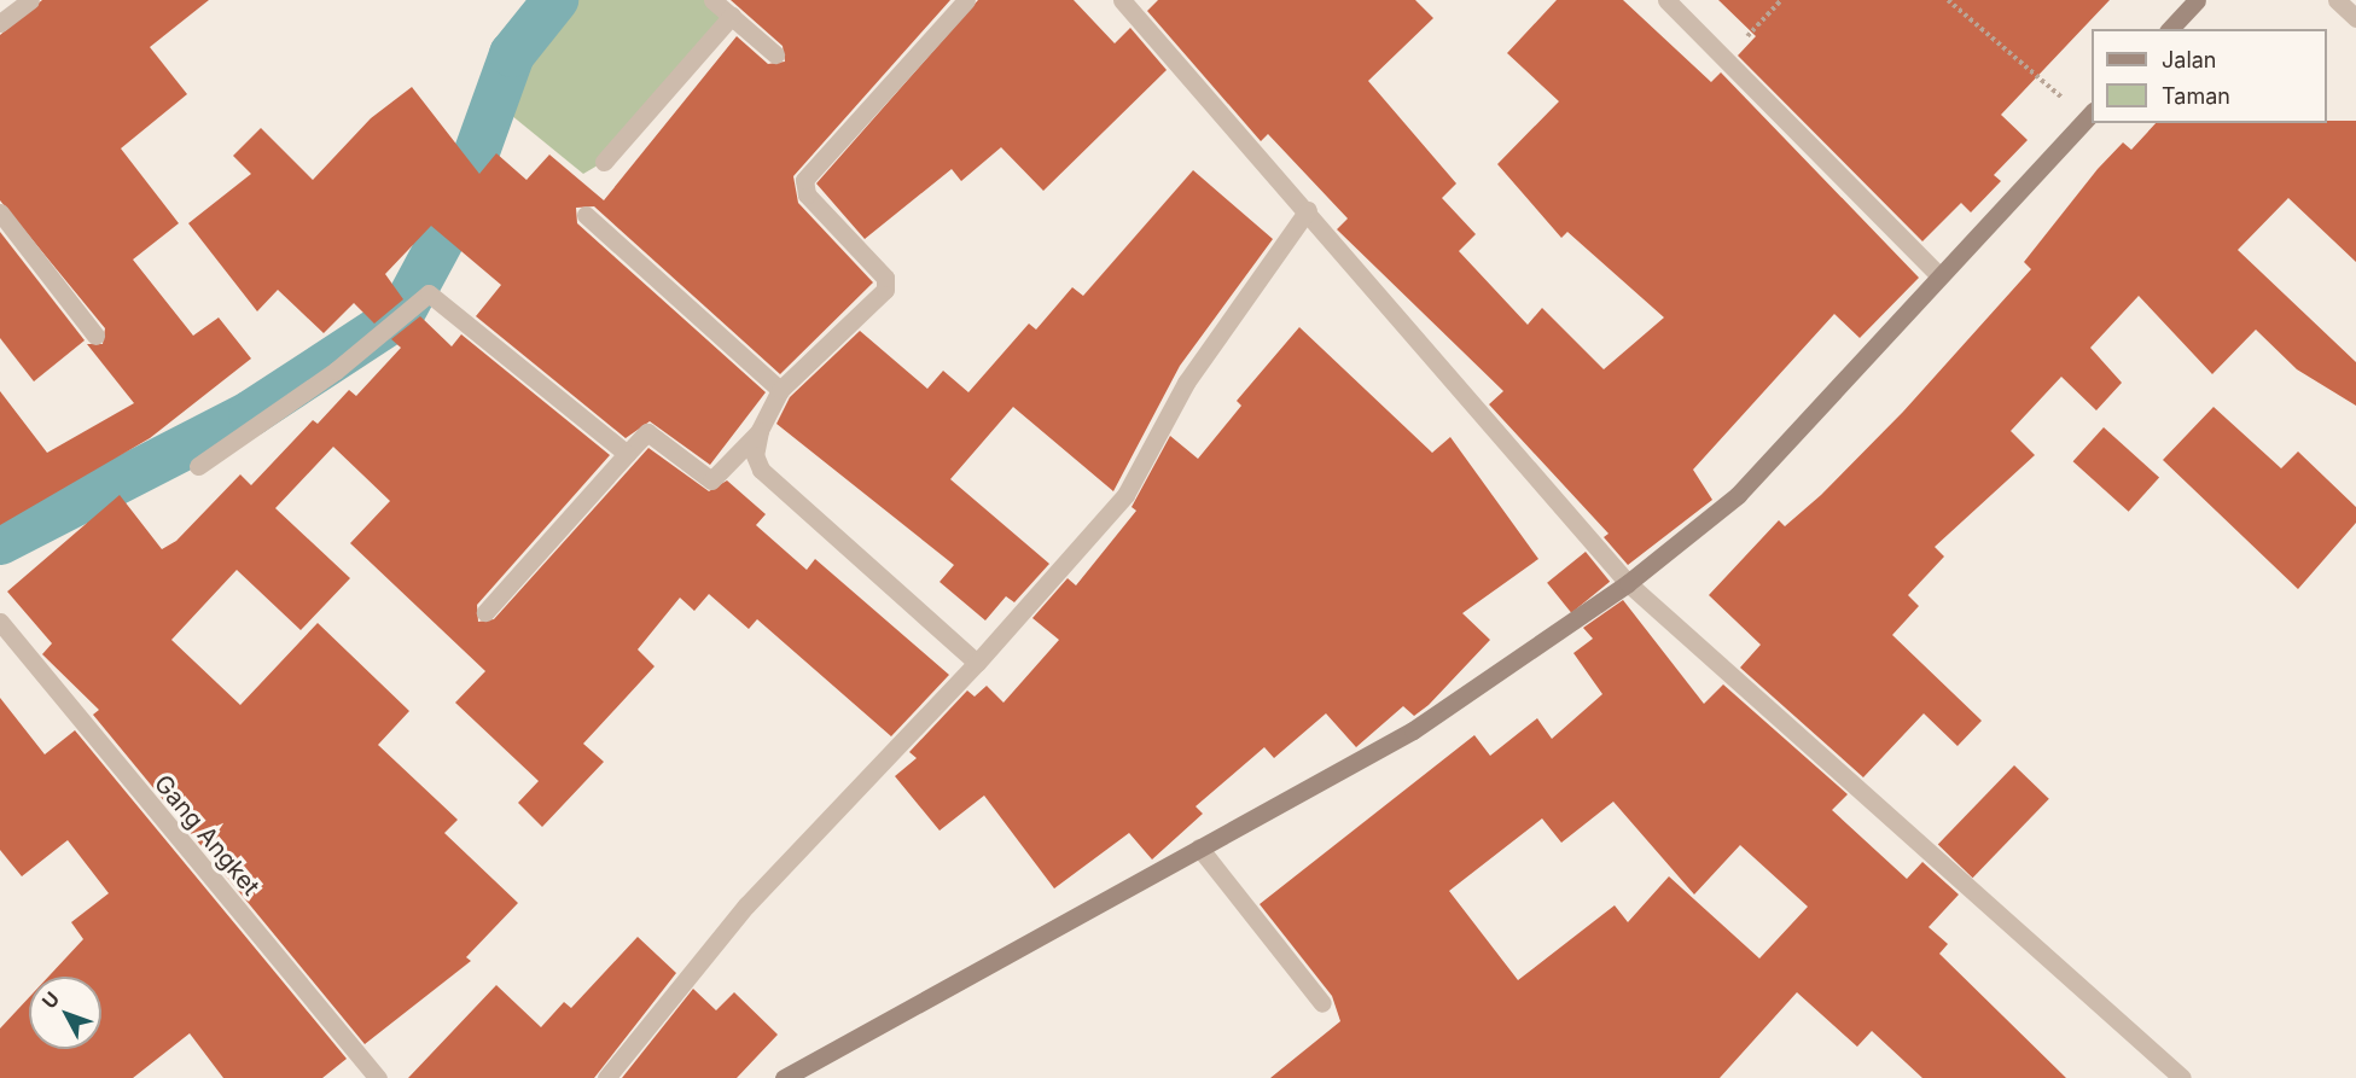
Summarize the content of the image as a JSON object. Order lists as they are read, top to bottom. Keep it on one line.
{"streets":{"street":["Gang Angket"]},"legend":["Jalan","Taman"],"north":"top left"}
